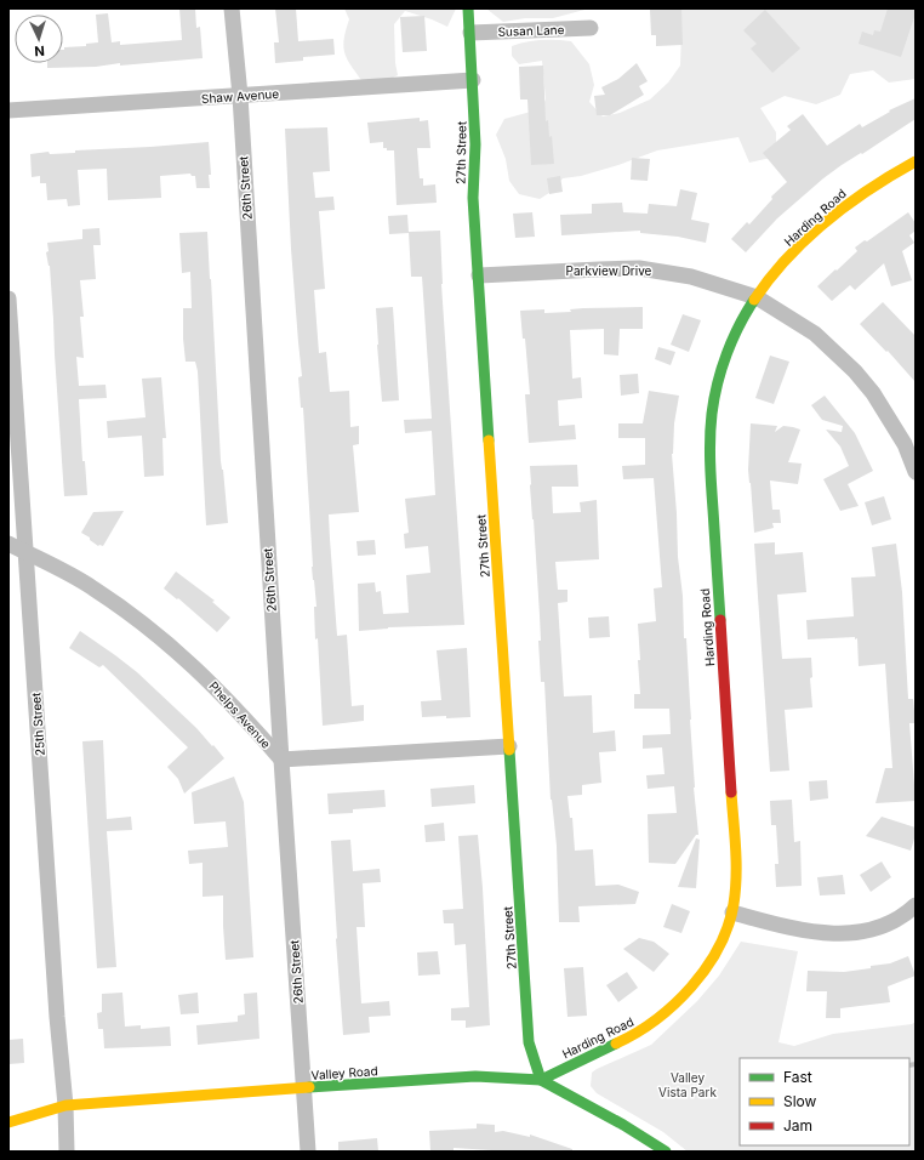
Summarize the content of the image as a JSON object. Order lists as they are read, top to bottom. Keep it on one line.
{"streets":{"street":["Susan Lane","Shaw Avenue","27th Street","26th Street","Harding Road","Parkview Drive","Phelps Avenue","25th Street","Valley Road"]},"crossings":[["Susan Lane","27th Street"],["Shaw Avenue","27th Street"],["Shaw Avenue","26th Street"],["27th Street","Harding Road"],["27th Street","Parkview Drive"],["27th Street","Valley Road"],["26th Street","Phelps Avenue"],["26th Street","Valley Road"],["Harding Road","Parkview Drive"],["Harding Road","Valley Road"],["Phelps Avenue","25th Street"],["25th Street","Valley Road"]],"parks":["Valley Vista Park"],"legend":["Fast","Slow","Jam"],"north":"bottom"}
